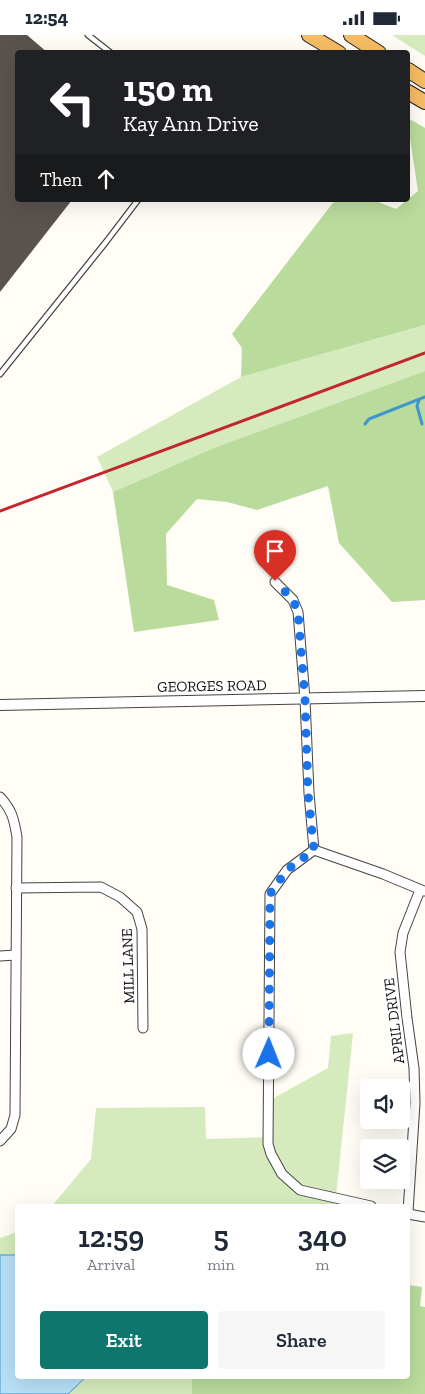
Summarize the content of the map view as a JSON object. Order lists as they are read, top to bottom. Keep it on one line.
{"streets":{"street":["GEORGES ROAD","MILL LANE","APRIL DRIVE"]},"page":{"status":"12:54","turn":["150 m","Kay Ann Drive"],"then":"Then","eta":["12:59","Arrival","5","min","340","m"],"buttons":["Exit","Share"]}}
